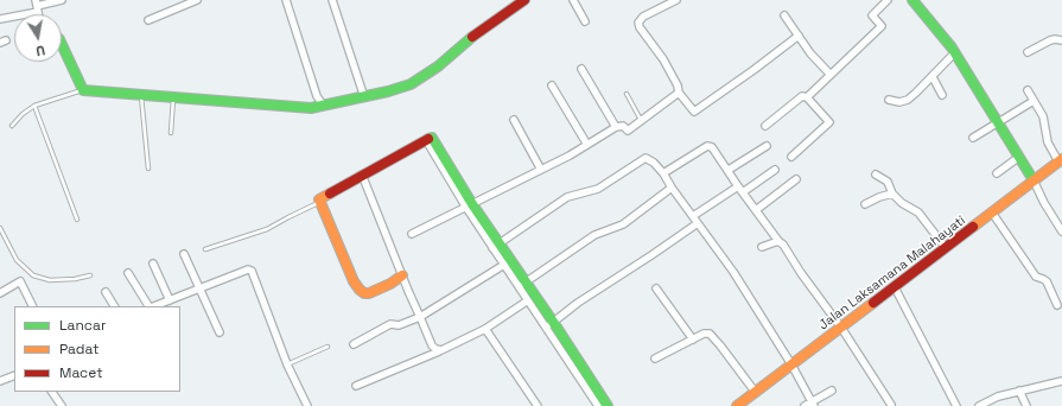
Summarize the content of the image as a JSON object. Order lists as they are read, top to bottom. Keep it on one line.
{"streets":{"main road":["Jalan Laksamana Malahayati"]},"legend":["Lancar","Padat","Macet"],"north":"bottom"}
